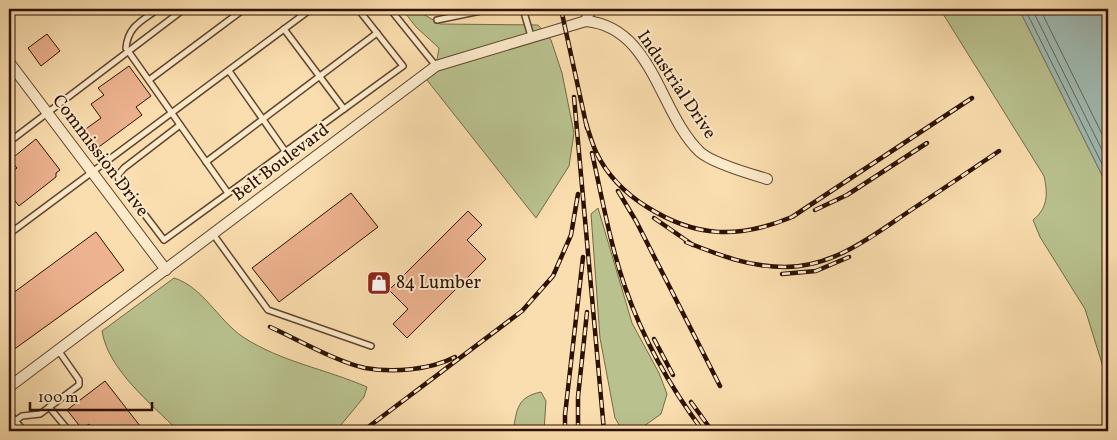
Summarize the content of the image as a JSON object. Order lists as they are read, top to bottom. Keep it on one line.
{"streets":{"street":["Industrial Drive","Commission Drive","Belt Boulevard"]},"crossings":[["Industrial Drive","Belt Boulevard"],["Commission Drive","Belt Boulevard"]],"places":{"shop":["84 Lumber"]},"scale_bar":"100 m"}
